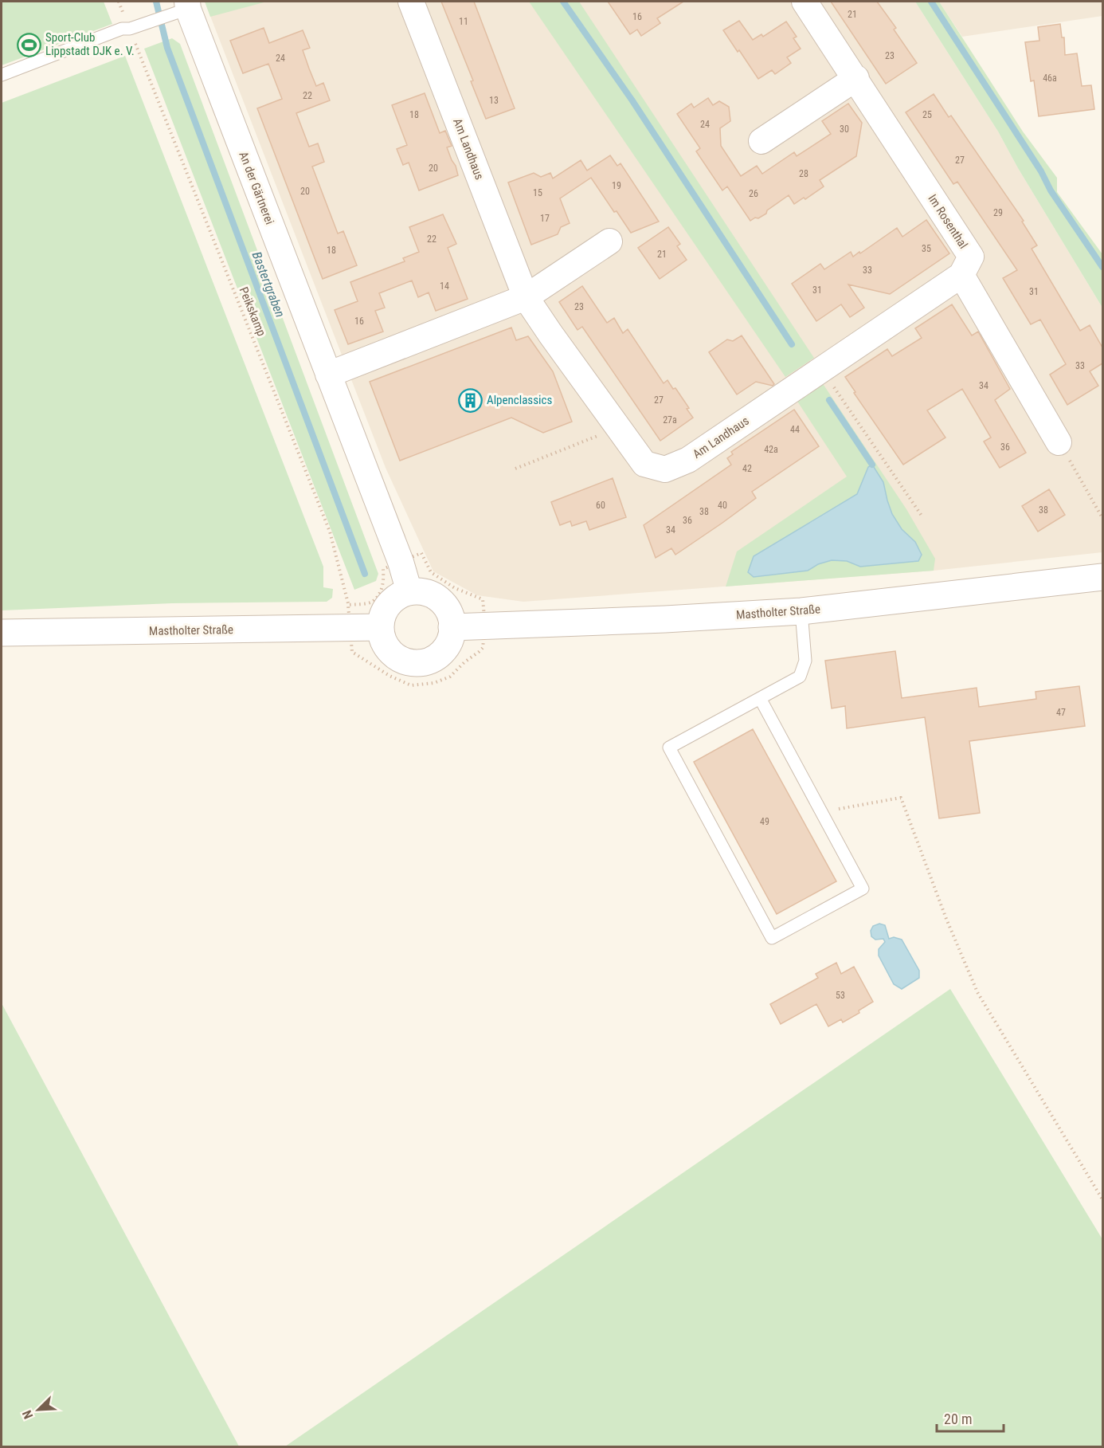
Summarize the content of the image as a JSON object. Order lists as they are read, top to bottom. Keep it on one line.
{"streets":{"street":["Am Landhaus","An der Gärtnerei","Im Rosenthal","Mastholter Straße"],"path":["Peikskamp"]},"crossings":[["Am Landhaus","Im Rosenthal"],["An der Gärtnerei","Mastholter Straße"],["Peikskamp","Mastholter Straße"]],"water":["Bastertgraben"],"places":{"sports":["Sport-Club Lippstadt DJK e. V."],"building":["Alpenclassics"]},"house_numbers":["21","16","11","23","24","46a","22","13","18","25","24","30","27","20","28","19","20","15","26","29","17","22","35","18","21","33","14","31","31","23","16","33","34","27","27a","44","36","42a","42","60","40","38","38","36","34","47","49","53"],"scale_bar":"20 m","north":"bottom left"}
